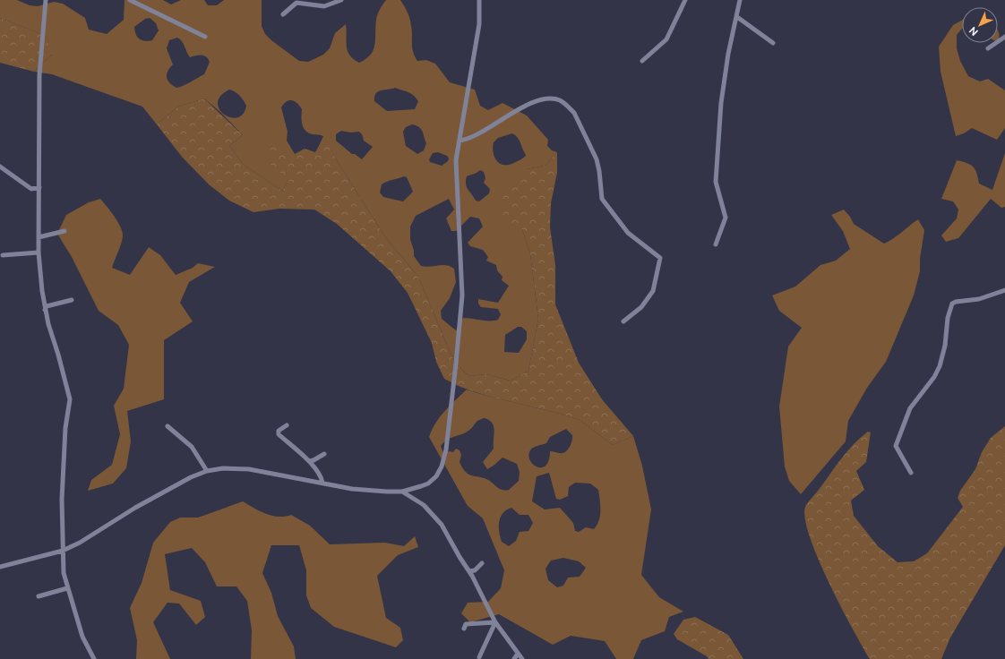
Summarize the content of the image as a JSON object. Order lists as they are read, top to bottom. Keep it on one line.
{"north":"bottom left"}
